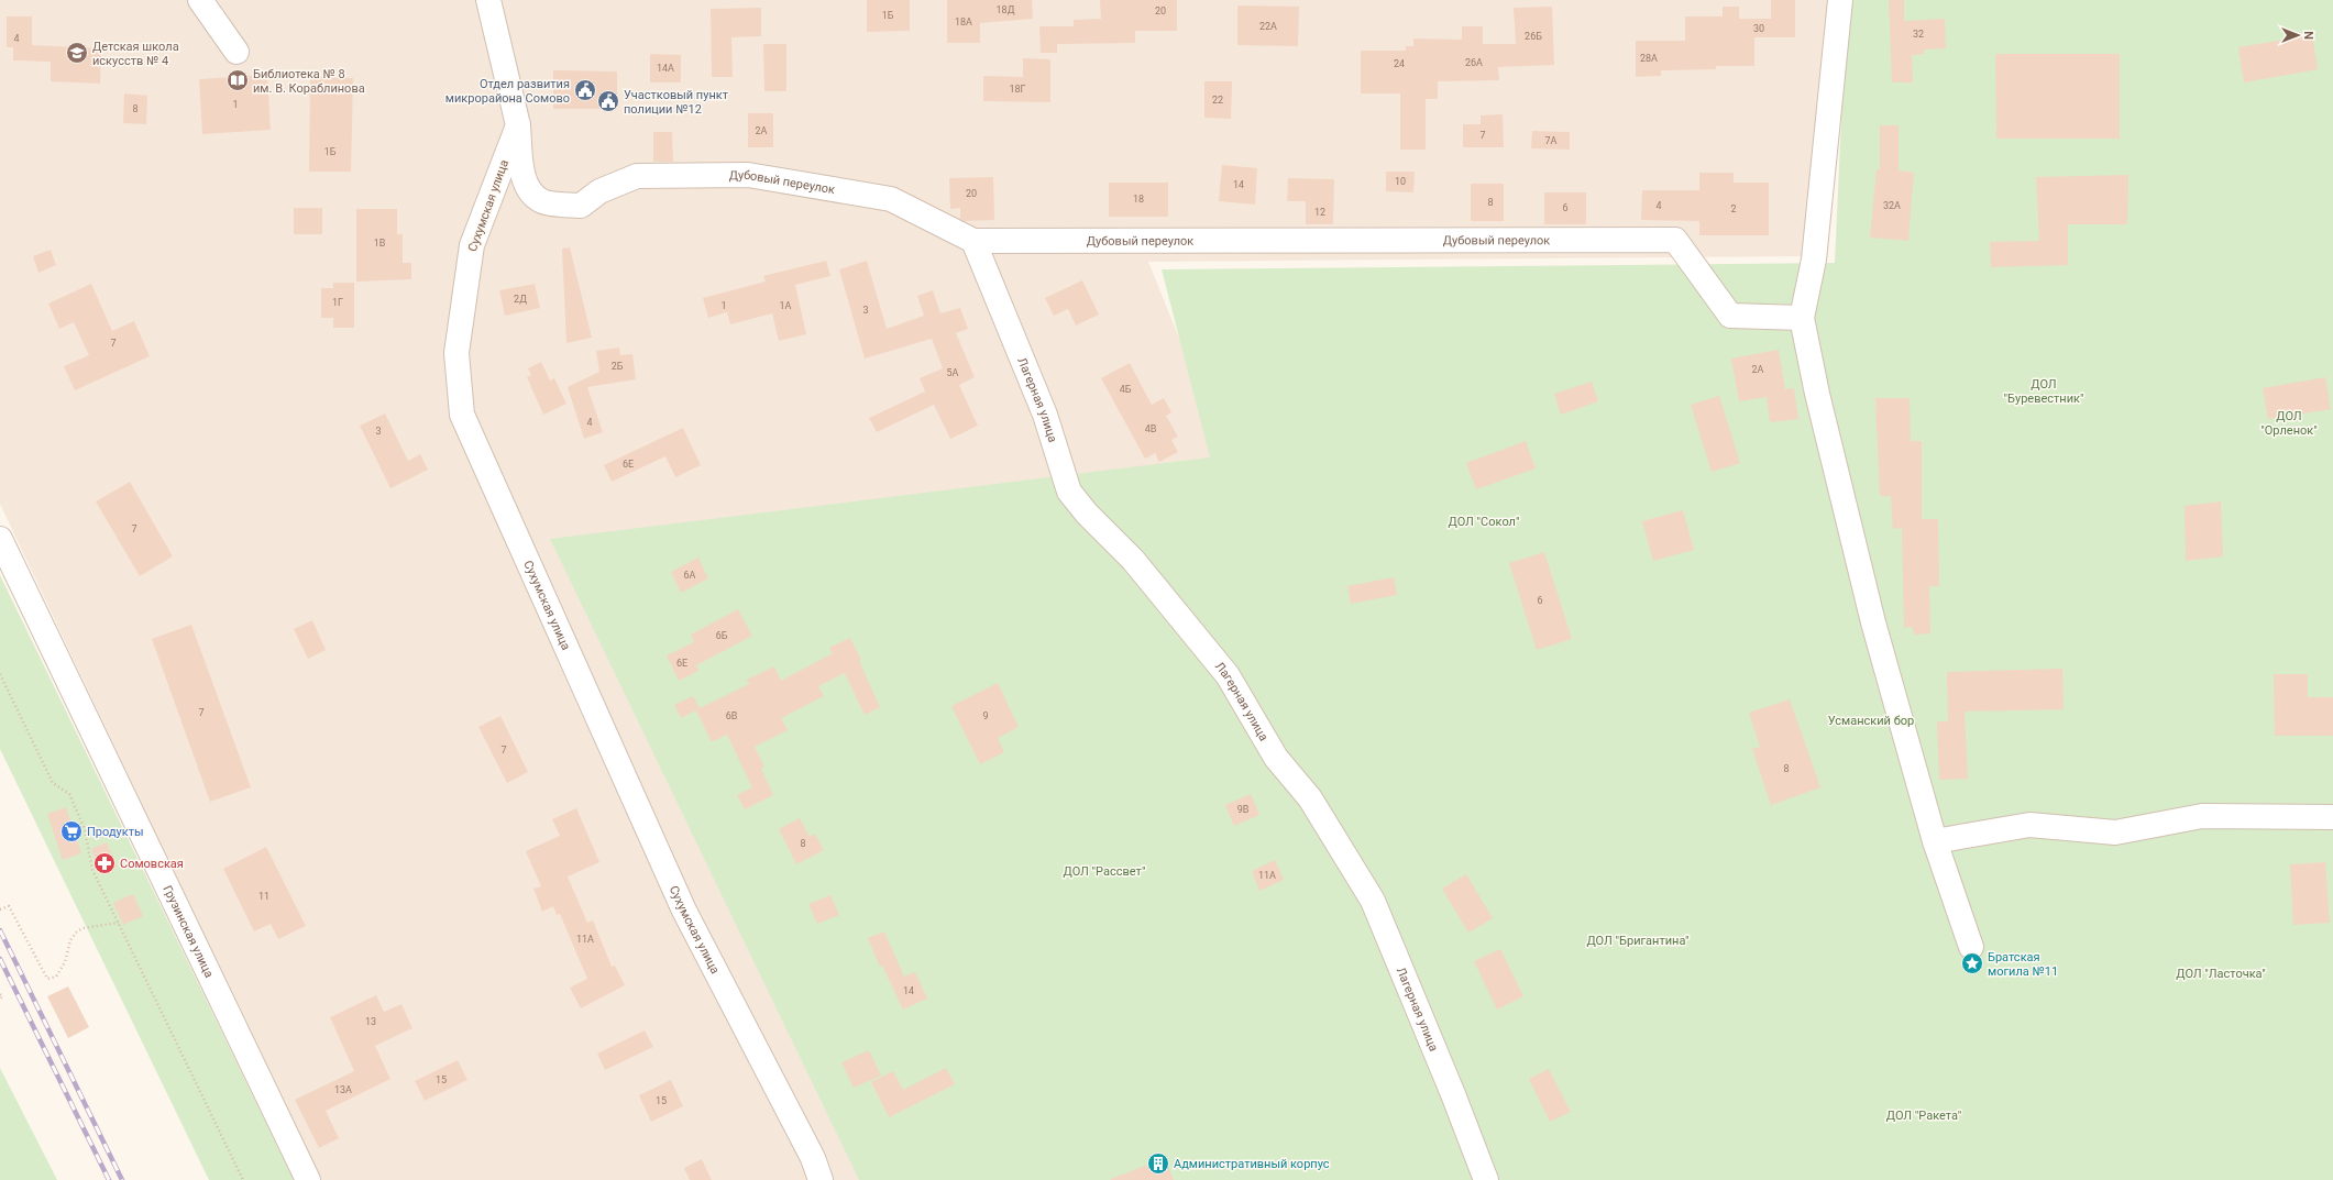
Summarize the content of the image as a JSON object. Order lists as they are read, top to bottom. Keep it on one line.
{"streets":{"street":["Дубовый переулок","Сухумская улица","Лагерная улица","Грузинская улица"]},"crossings":[["Дубовый переулок","Сухумская улица"],["Дубовый переулок","Лагерная улица"]],"parks":["ДОЛ \"Буревестник\"","ДОЛ \"Орленок\"","ДОЛ \"Сокол\"","Усманский бор","ДОЛ \"Рассвет\"","ДОЛ \"Бригантина\"","ДОЛ \"Ласточка\"","ДОЛ \"Ракета\""],"places":{"school or university":["Детская школа искусств № 4"],"library":["Библиотека № 8 им. В. Кораблинова"],"public building":["Отдел развития микрорайона Сомово","Участковый пункт полиции №12"],"supermarket":["Продукты"],"pharmacy":["Сомовская"],"place":["Братская могила №11"],"building":["Административный корпус"]},"house_numbers":["18Д","20","1Б","18А","22А","30","32","26Б","4","28А","26А","24","14А","18Г","22","1","8","2А","7","7А","1Б","10","14","20","18","8","4","32А","6","2","12","1В","2Д","1Г","1","1А","3","7","2Б","2А","5А","4Б","4","4В","3","6Е","7","6А","6","6Б","6Е","7","6В","9","7","8","9В","8","11А","11","11А","14","13","15","13А","15"],"north":"right"}
